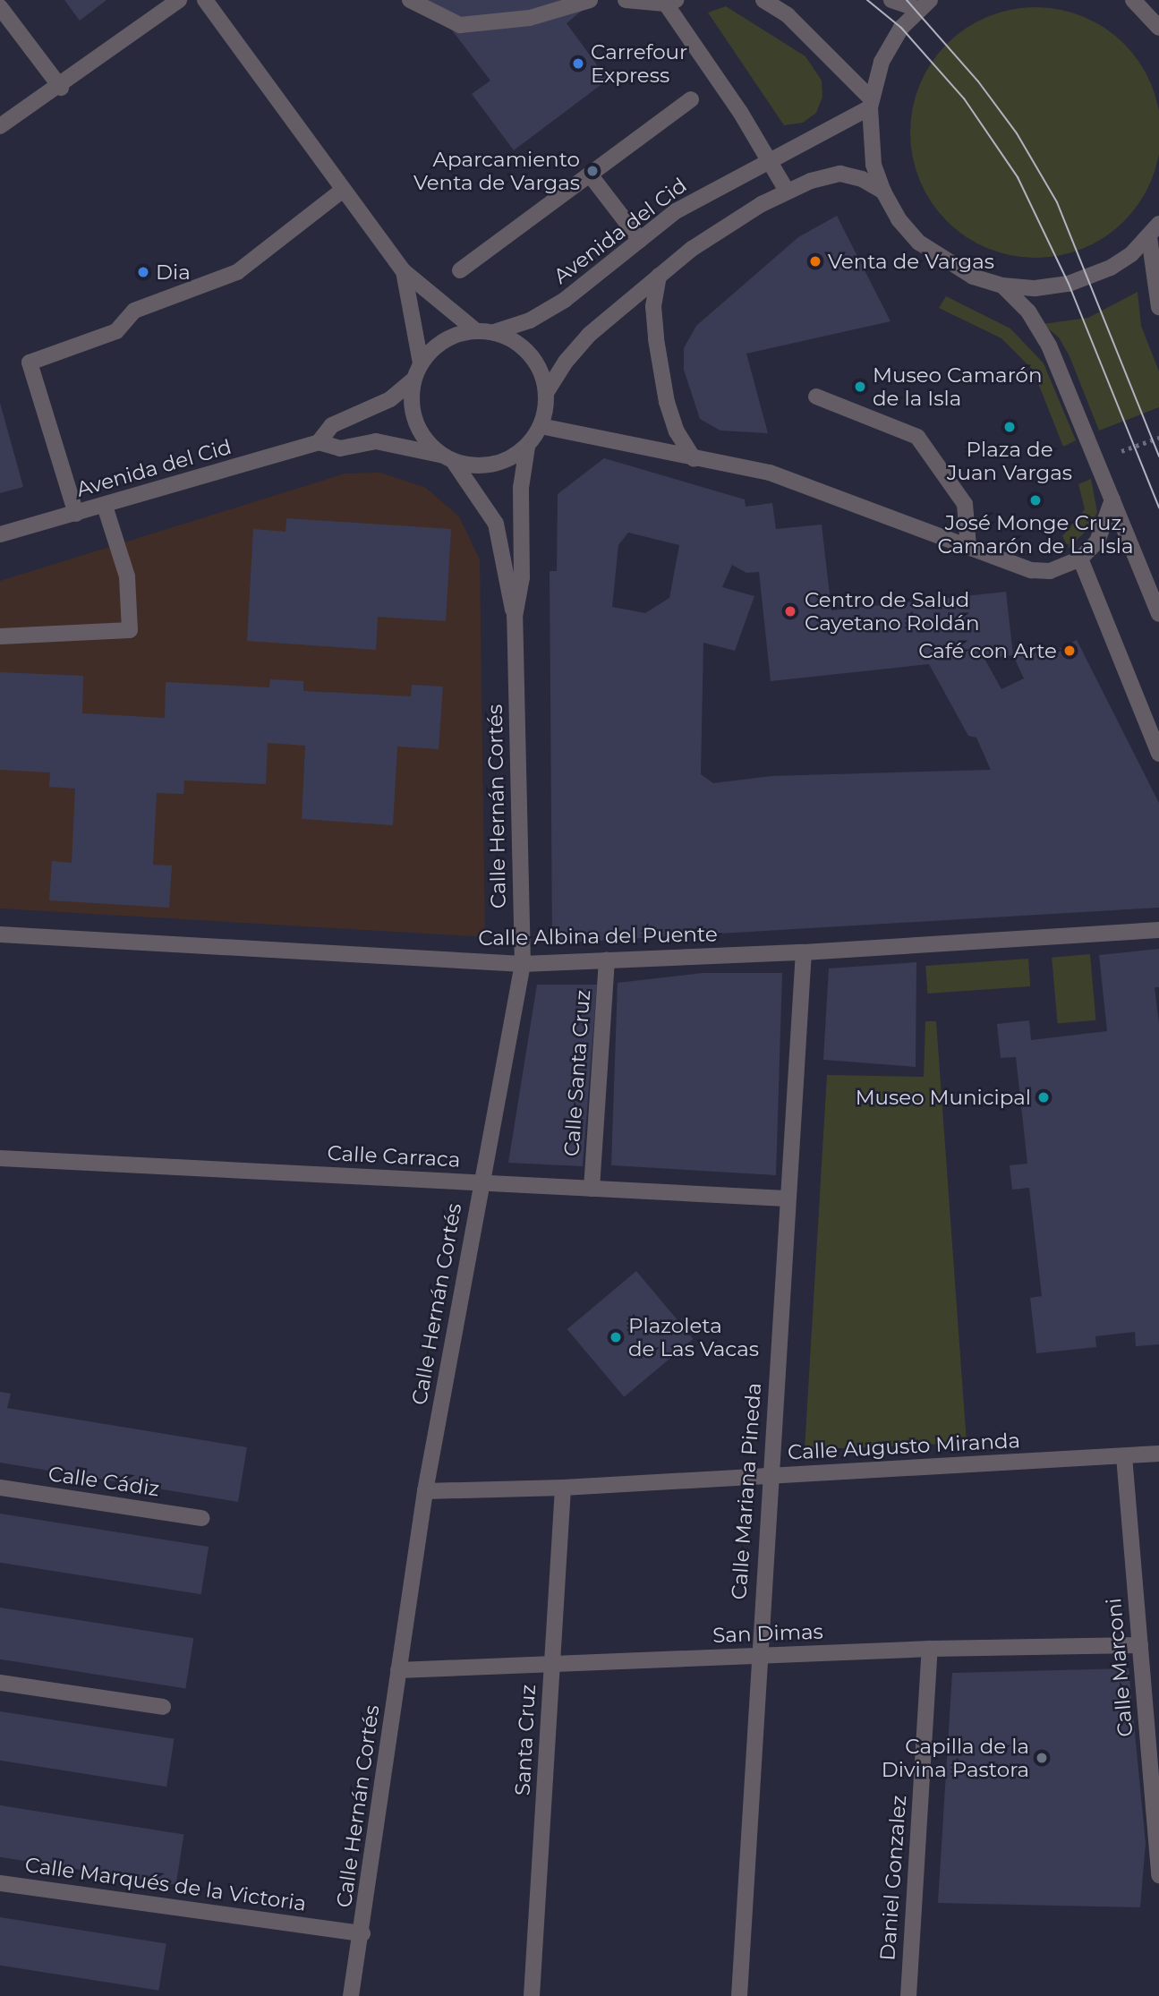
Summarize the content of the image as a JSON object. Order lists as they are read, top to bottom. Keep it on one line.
{"streets":{"street":["Avenida del Cid","Calle Hernán Cortés","Calle Albina del Puente","Calle Santa Cruz","Calle Carraca","Calle Augusto Miranda","Calle Cádiz","Calle Mariana Pineda","San Dimas","Calle Marconi","Santa Cruz","Daniel Gonzalez","Calle Marqués de la Victoria"]},"crossings":[["Calle Hernán Cortés","Calle Albina del Puente"],["Calle Hernán Cortés","Calle Carraca"],["Calle Hernán Cortés","Calle Augusto Miranda"],["Calle Hernán Cortés","San Dimas"],["Calle Hernán Cortés","Calle Marqués de la Victoria"],["Calle Albina del Puente","Calle Santa Cruz"],["Calle Albina del Puente","Calle Mariana Pineda"],["Calle Santa Cruz","Calle Carraca"],["Calle Carraca","Calle Mariana Pineda"],["Calle Augusto Miranda","Calle Mariana Pineda"],["Calle Augusto Miranda","Calle Marconi"],["Calle Augusto Miranda","Santa Cruz"],["Calle Mariana Pineda","San Dimas"],["San Dimas","Calle Marconi"],["San Dimas","Santa Cruz"],["San Dimas","Daniel Gonzalez"]],"places":["Carrefour Express","Aparcamiento Venta de Vargas","Venta de Vargas","Dia","Museo Camarón de la Isla","Plaza de Juan Vargas","José Monge Cruz, Camarón de La Isla","Centro de Salud Cayetano Roldán","Café con Arte","Museo Municipal","Plazoleta de Las Vacas","Capilla de la Divina Pastora"]}
